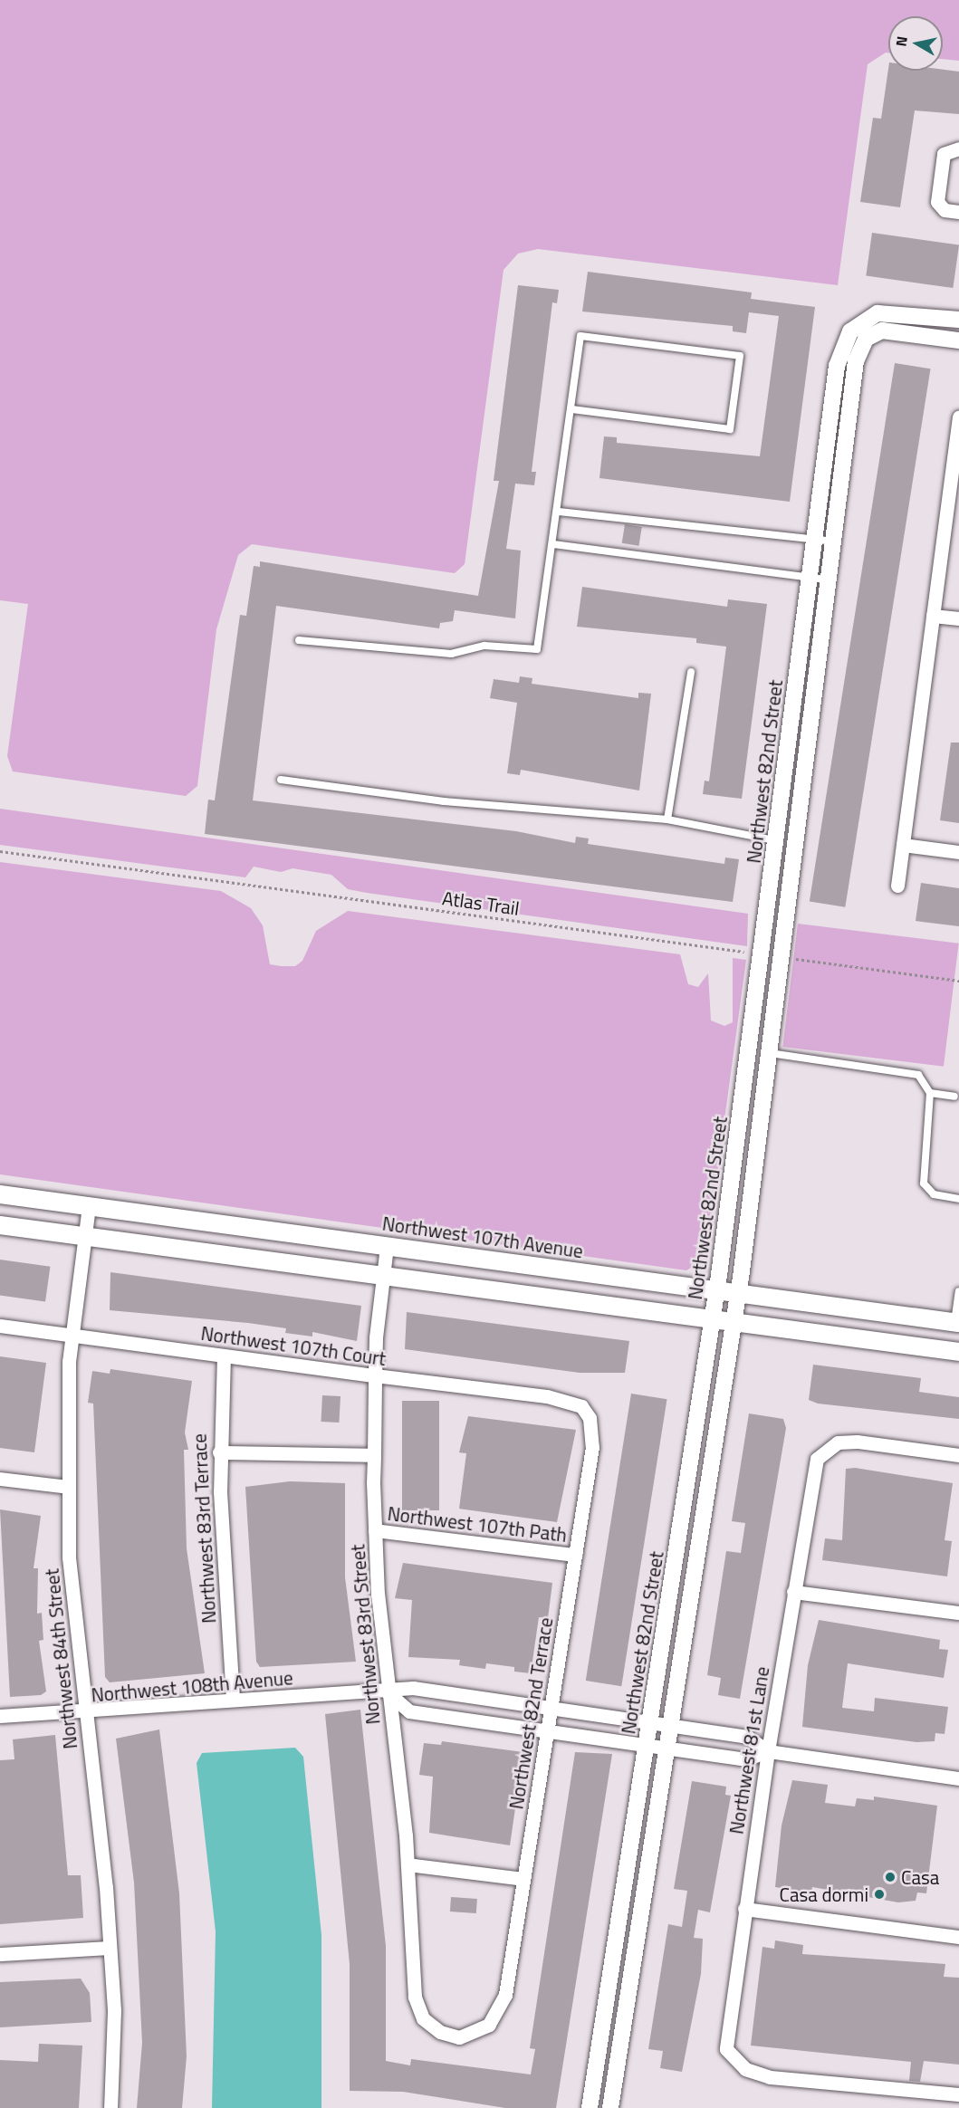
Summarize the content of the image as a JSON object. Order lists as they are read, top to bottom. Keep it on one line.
{"streets":{"main road":["Northwest 107th Avenue"],"street":["Northwest 82nd Street","Northwest 107th Court","Northwest 107th Path","Northwest 83rd Terrace","Northwest 83rd Street","Northwest 84th Street","Northwest 108th Avenue","Northwest 82nd Terrace","Northwest 81st Lane"],"path":["Atlas Trail"]},"crossings":[["Northwest 82nd Street","Atlas Trail"],["Northwest 82nd Street","Northwest 107th Avenue"],["Northwest 82nd Street","Northwest 108th Avenue"],["Northwest 107th Avenue","Northwest 83rd Street"],["Northwest 107th Avenue","Northwest 84th Street"],["Northwest 107th Court","Northwest 83rd Terrace"],["Northwest 107th Court","Northwest 83rd Street"],["Northwest 107th Court","Northwest 84th Street"],["Northwest 107th Court","Northwest 82nd Terrace"],["Northwest 107th Path","Northwest 83rd Street"],["Northwest 107th Path","Northwest 82nd Terrace"],["Northwest 83rd Terrace","Northwest 108th Avenue"],["Northwest 83rd Street","Northwest 108th Avenue"],["Northwest 83rd Street","Northwest 82nd Terrace"],["Northwest 84th Street","Northwest 108th Avenue"],["Northwest 108th Avenue","Northwest 82nd Terrace"],["Northwest 108th Avenue","Northwest 81st Lane"]],"places":["Casa","Casa dormi"],"north":"left"}
